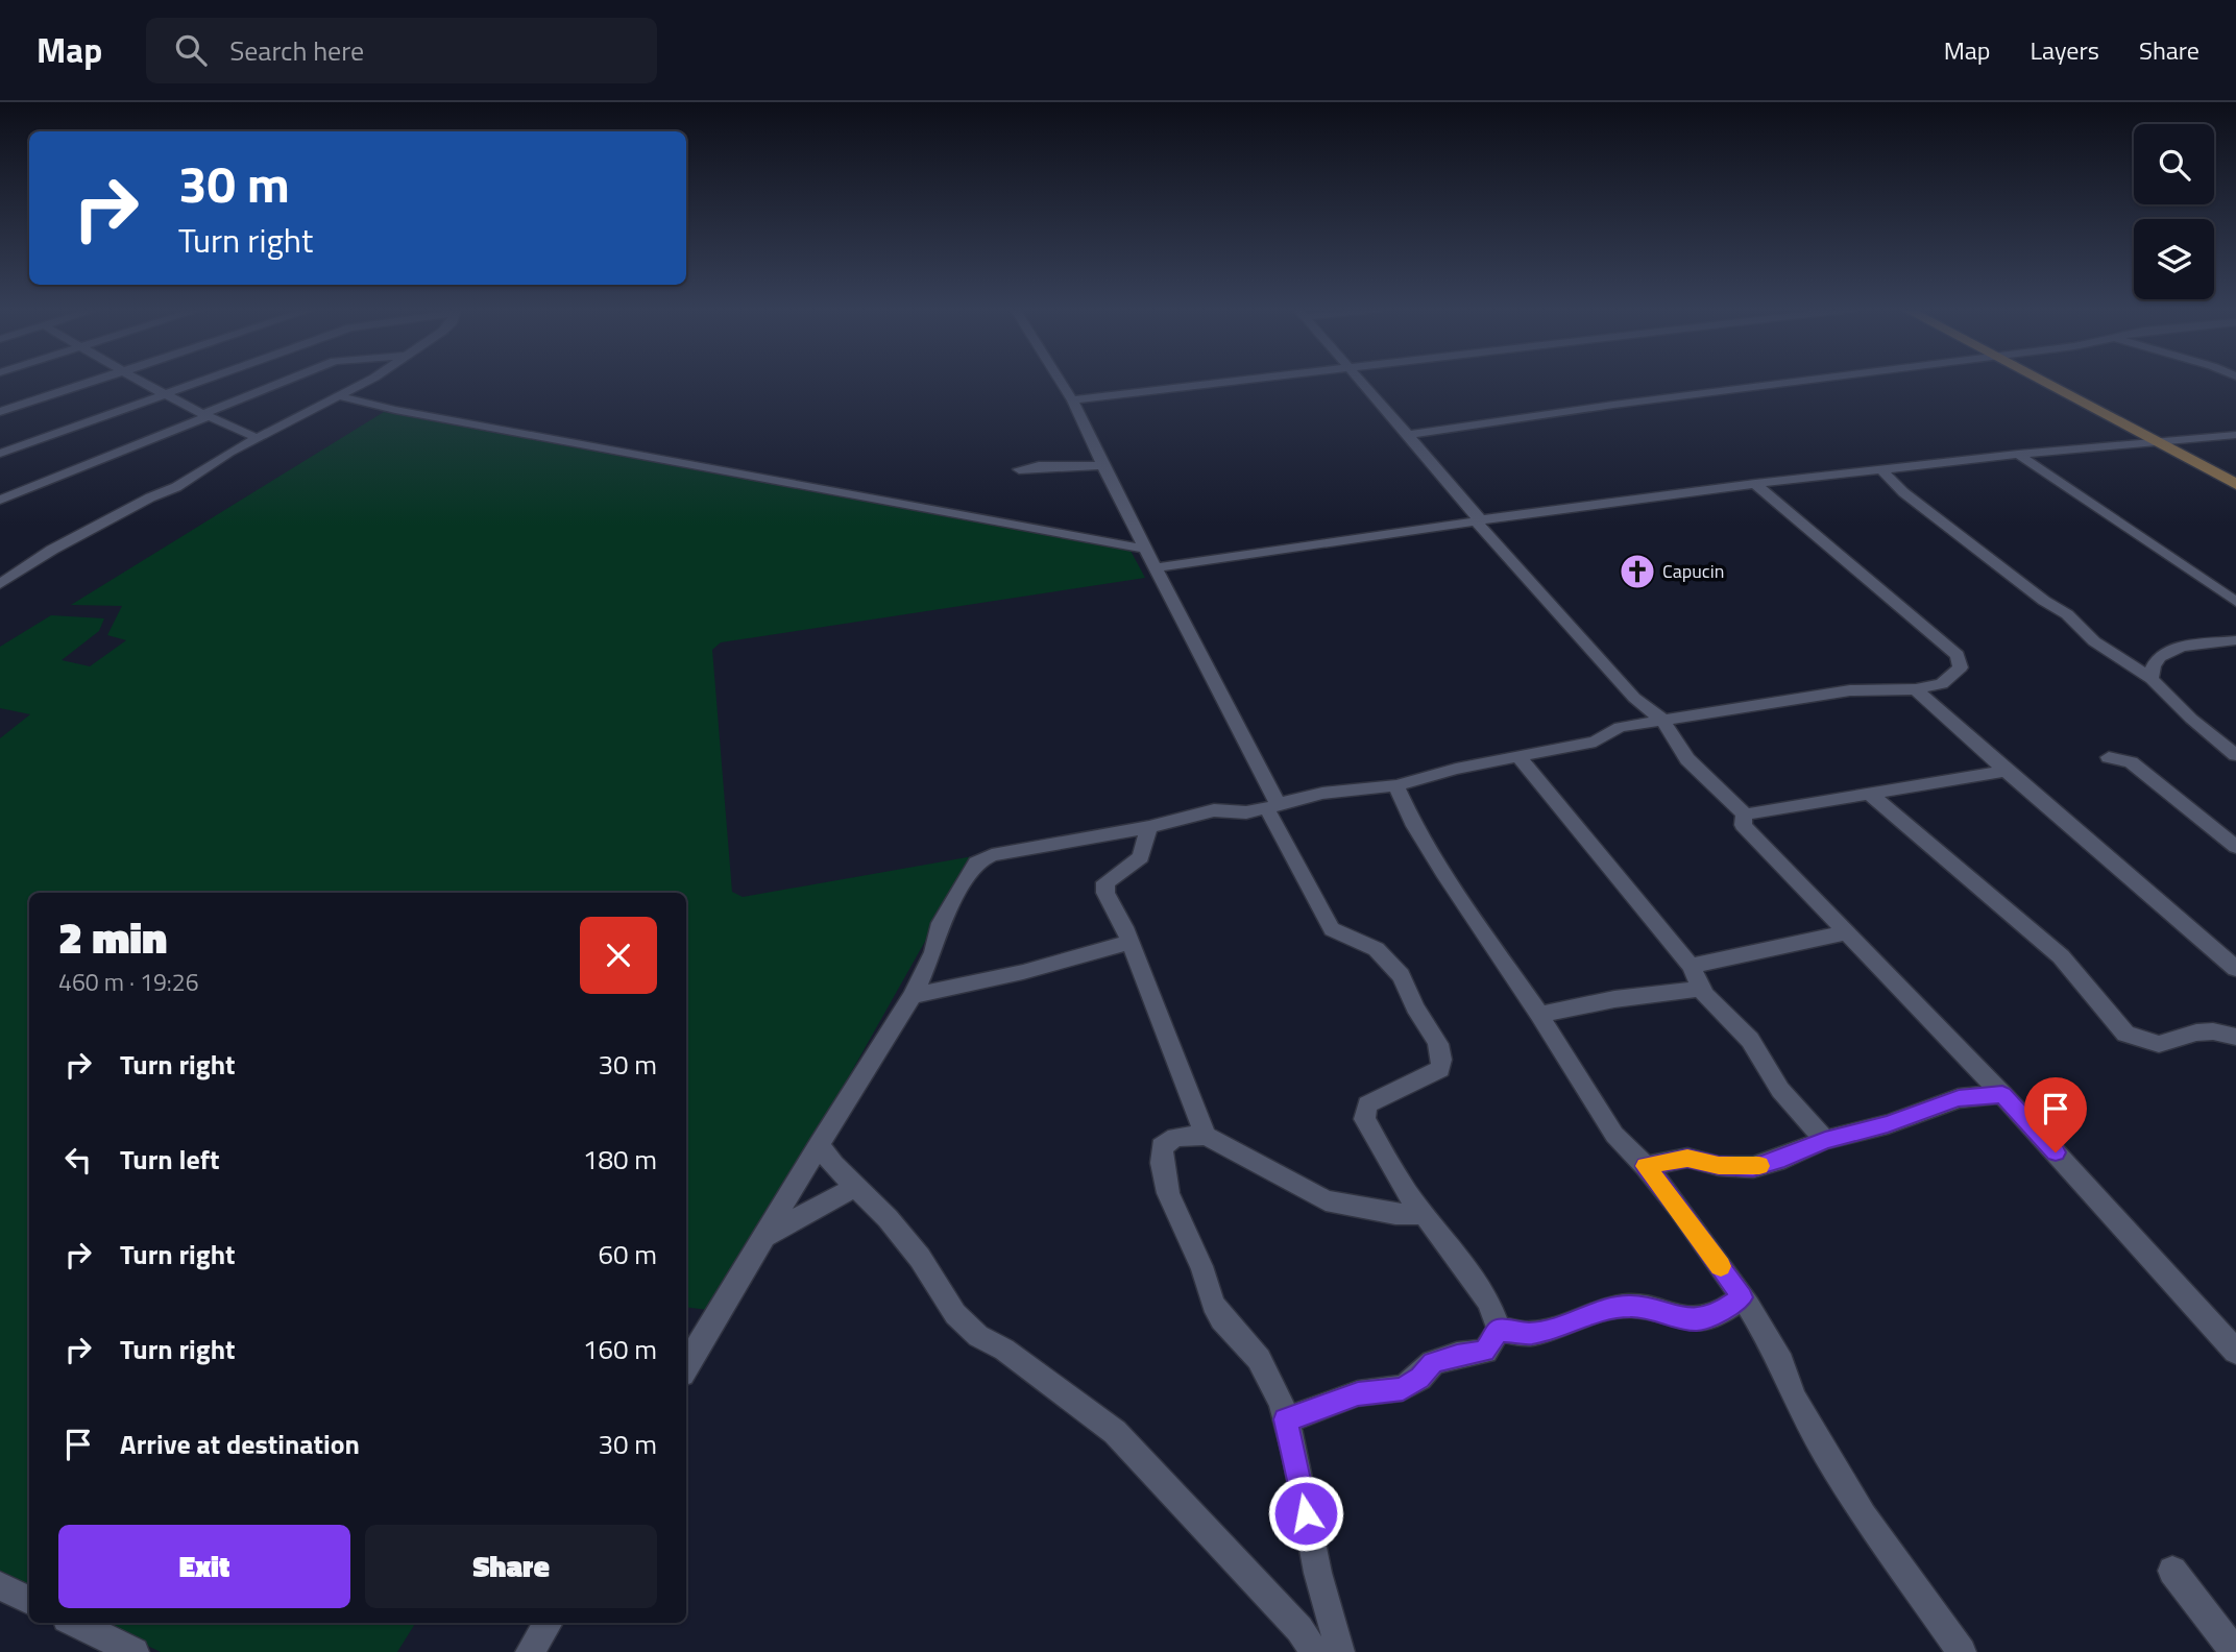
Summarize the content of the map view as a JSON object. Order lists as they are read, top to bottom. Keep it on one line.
{"places":{"church":["Capucin"]},"page":{"header":"Map","search":"Search here","nav":["Map","Layers","Share"],"turn":["30 m","Turn right"],"heading":["2 min","460 m · 19:26"],"list":[{"name":"Turn right","value":"30 m"},{"name":"Turn left","value":"180 m"},{"name":"Turn right","value":"60 m"},{"name":"Turn right","value":"160 m"},{"name":"Arrive at destination","value":"30 m"}],"buttons":["Exit","Share"]}}
